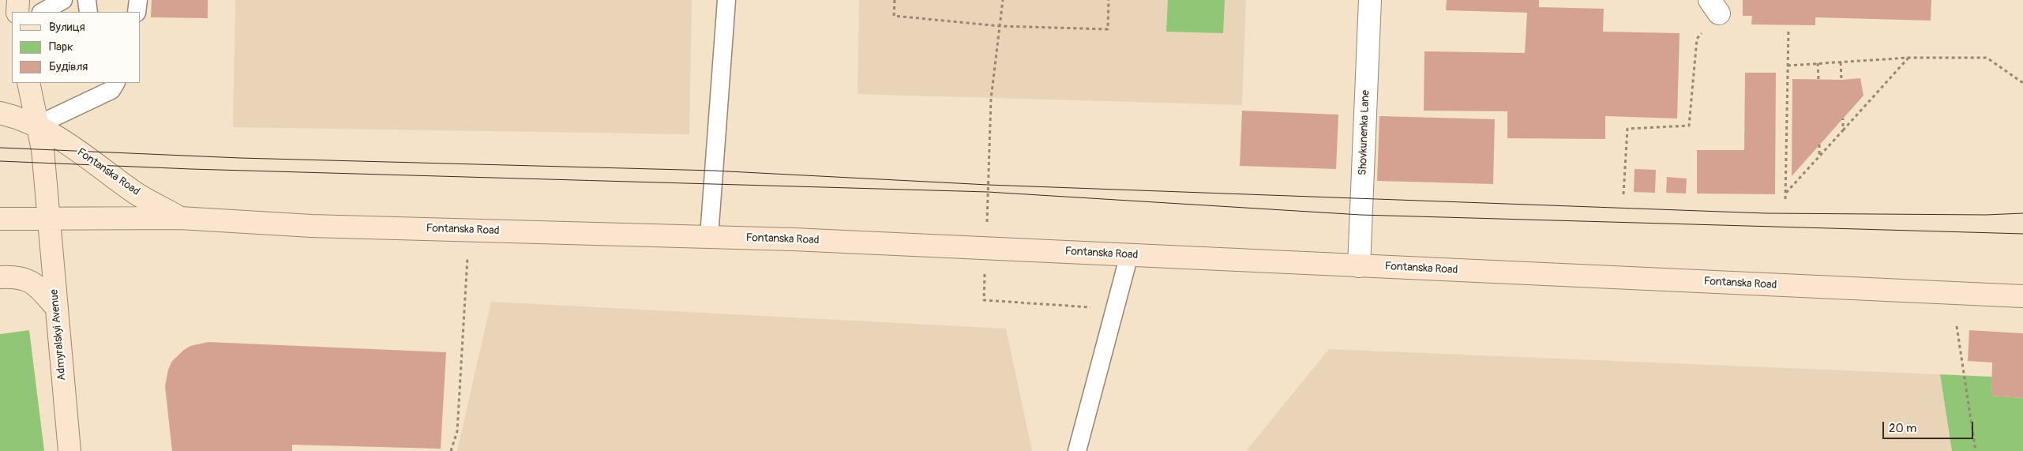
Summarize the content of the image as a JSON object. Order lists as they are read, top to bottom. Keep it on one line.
{"streets":{"main road":["Fontanska Road","Admyralskyi Avenue"],"street":["Shovkunenka Lane"]},"crossings":[["Shovkunenka Lane","Fontanska Road"],["Fontanska Road","Admyralskyi Avenue"]],"legend":["Вулиця","Парк","Будівля"],"scale_bar":"20 m"}
